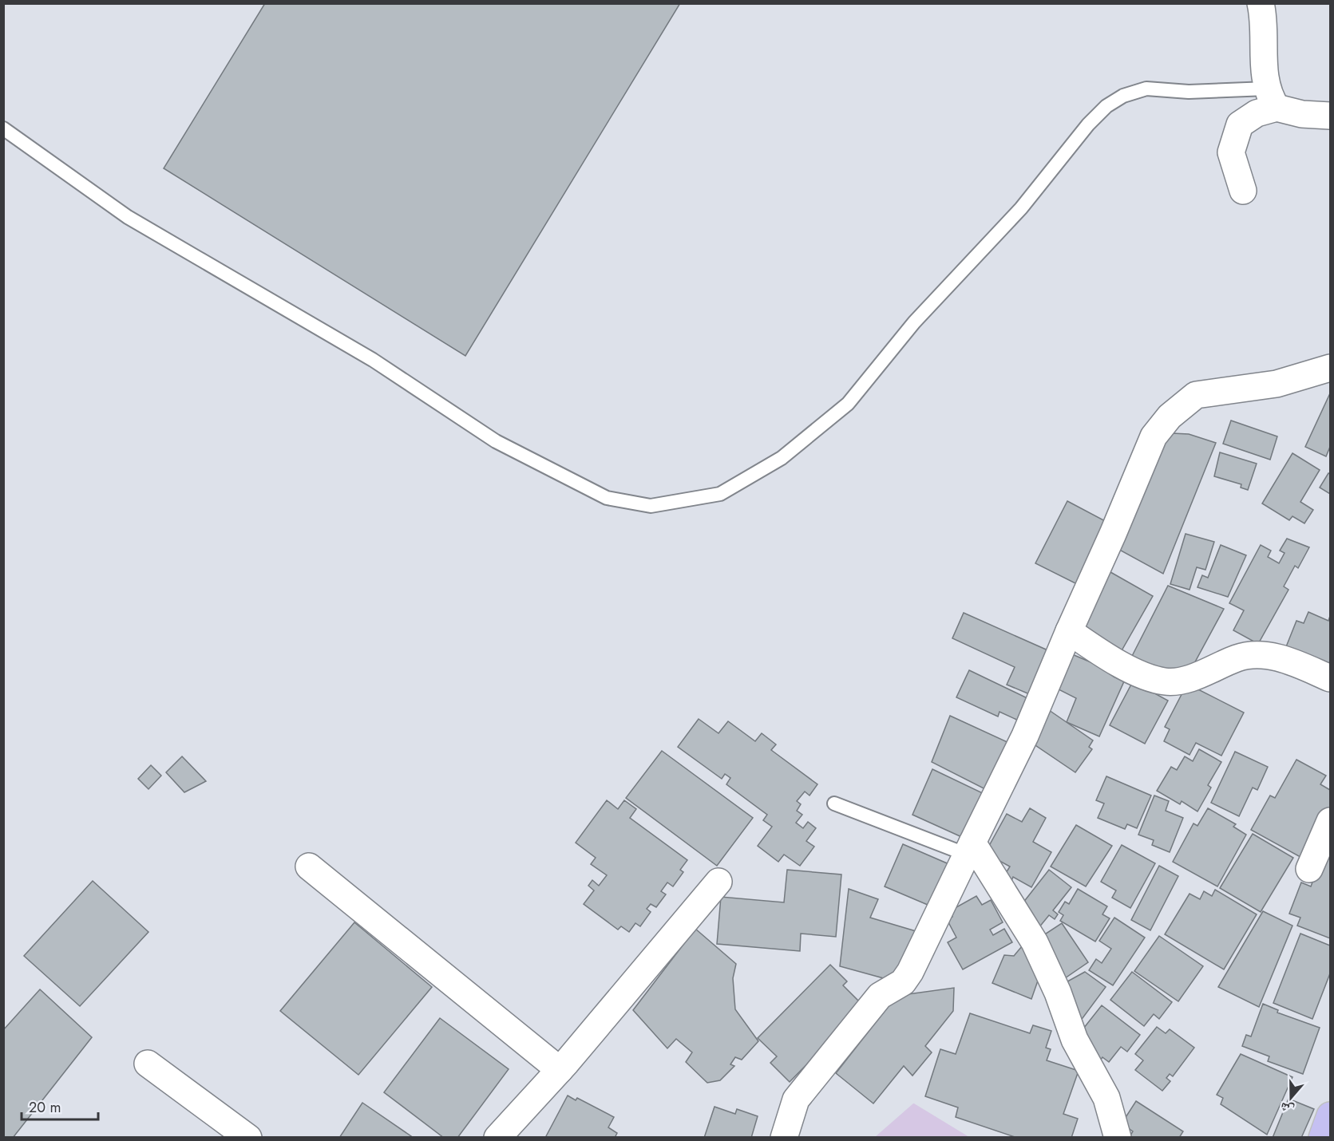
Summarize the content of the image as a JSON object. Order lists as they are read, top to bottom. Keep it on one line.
{"scale_bar":"20 m","north":"bottom"}
